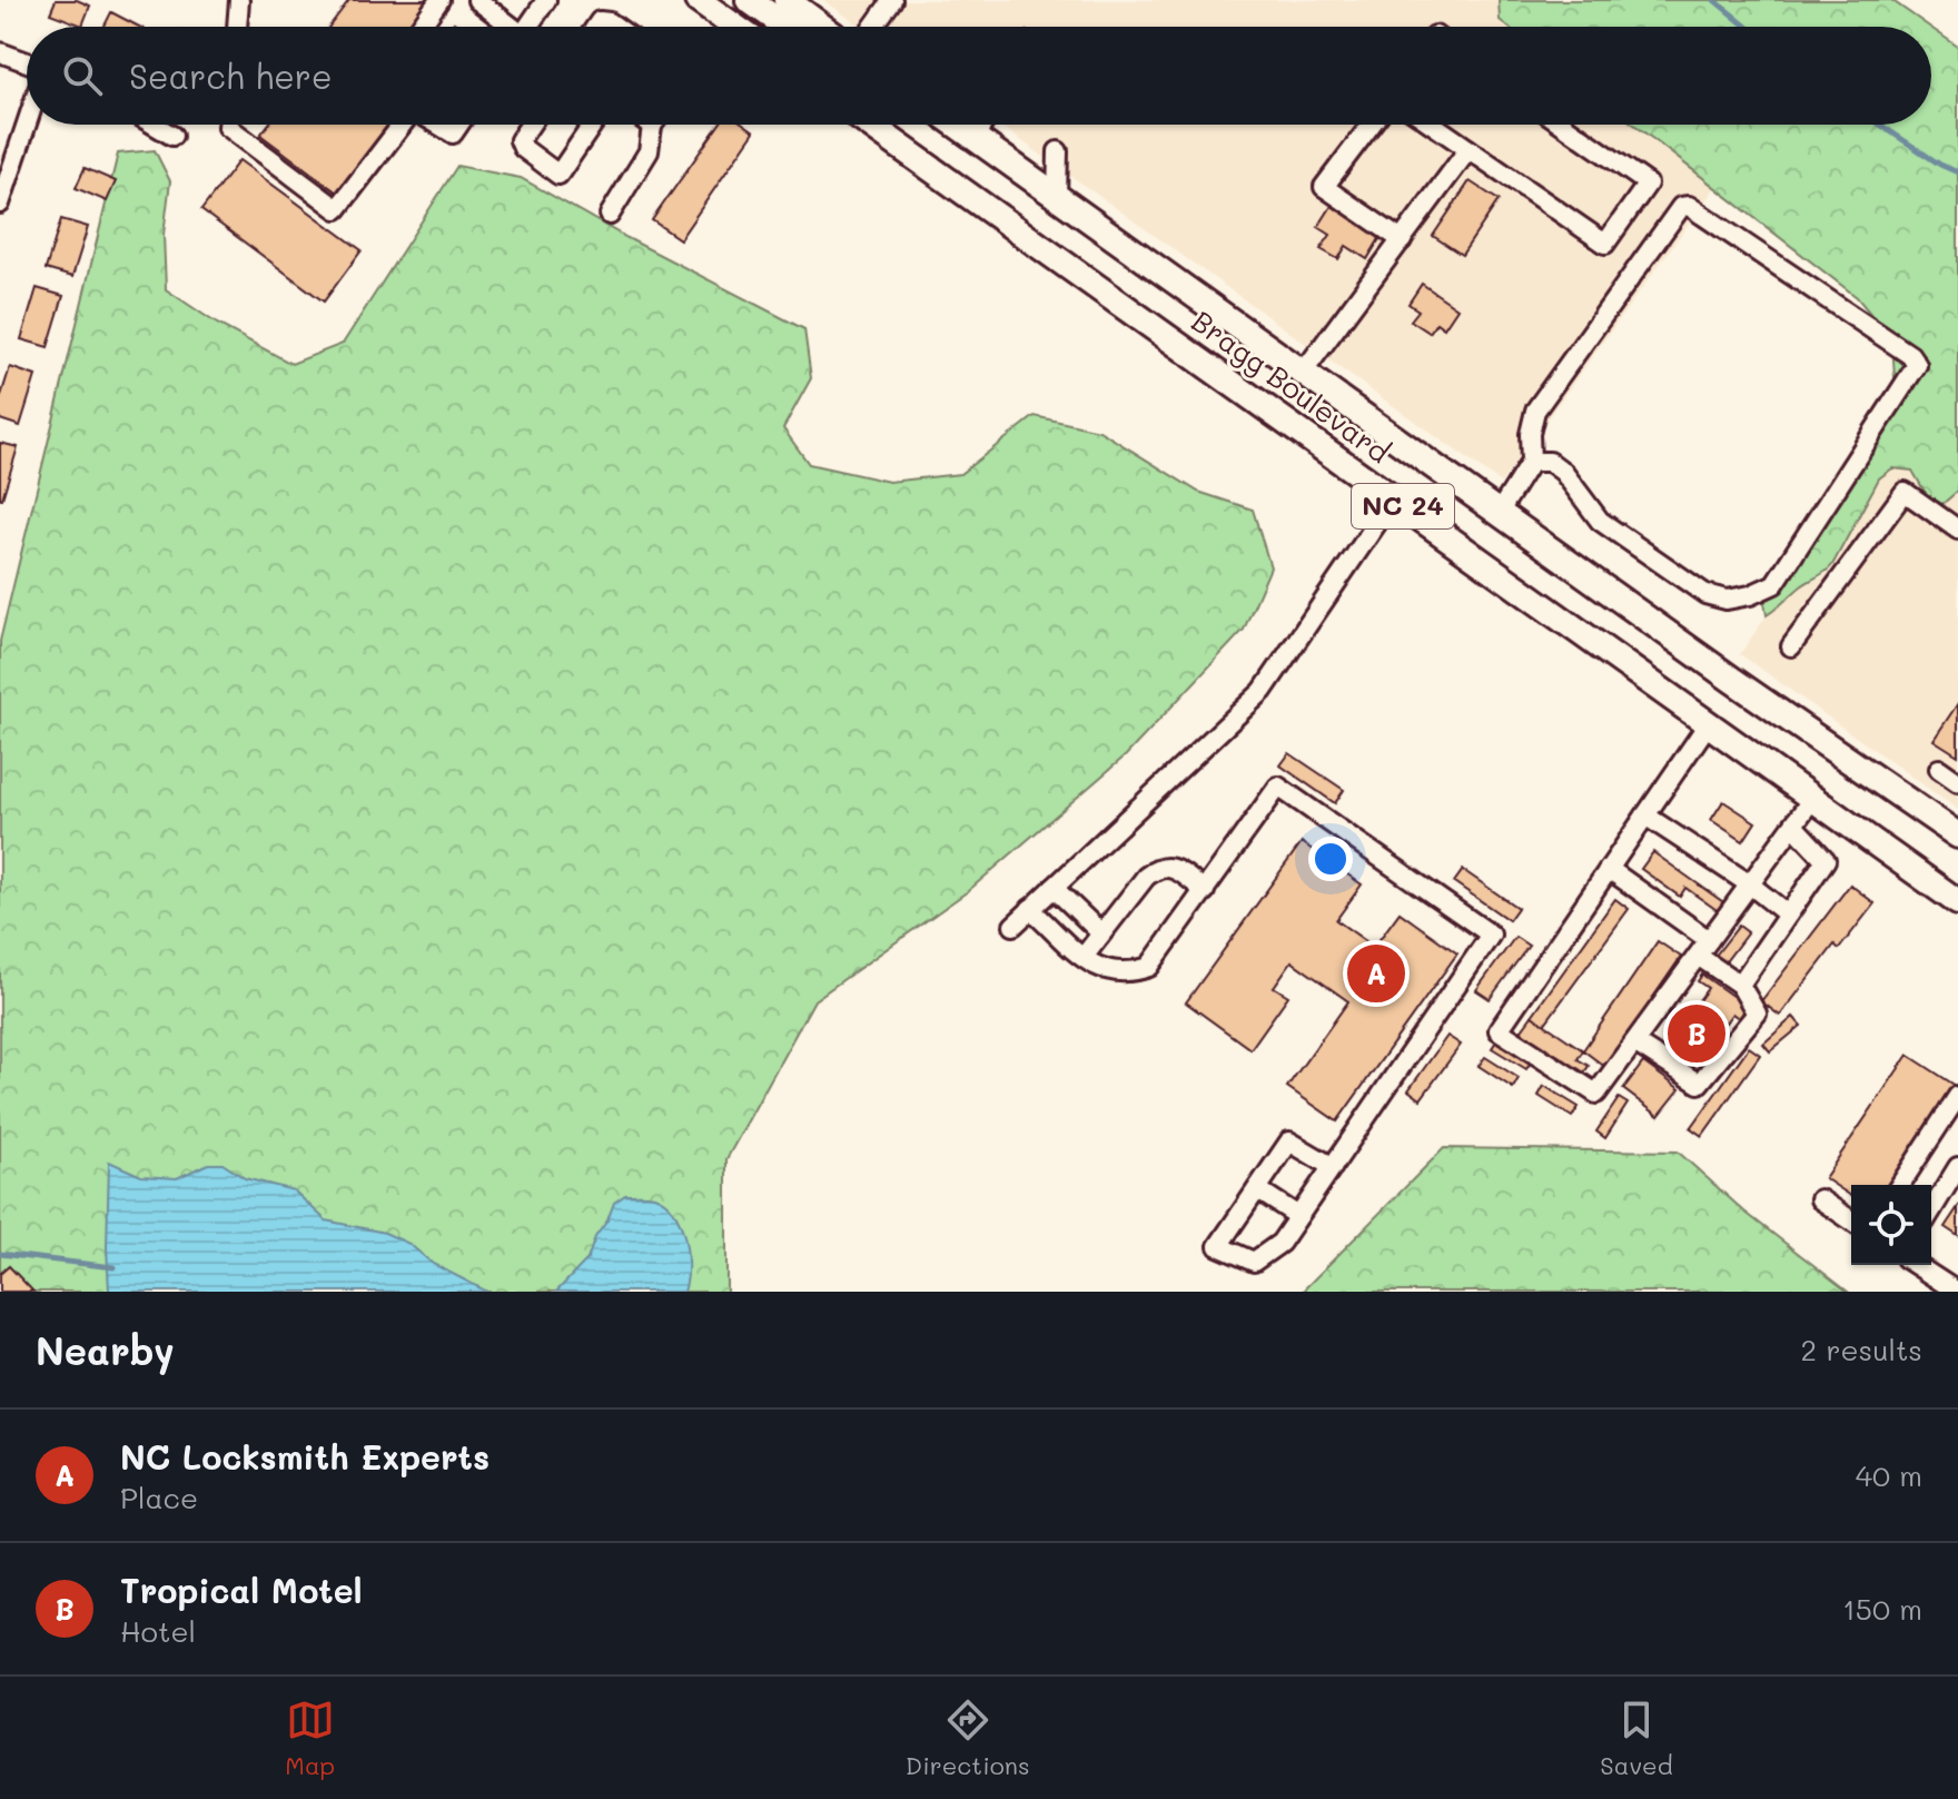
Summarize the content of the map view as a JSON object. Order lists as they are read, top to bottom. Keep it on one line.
{"streets":{"main road":["Bragg Boulevard","NC 24"]},"page":{"search":"Search here","pins":["A","B"],"heading":["Nearby","2 results"],"list":[{"mark":"A","name":"NC Locksmith Experts","note":"Place","value":"40 m"},{"mark":"B","name":"Tropical Motel","note":"Hotel","value":"150 m"}],"nav":["Map","Directions","Saved"]}}
